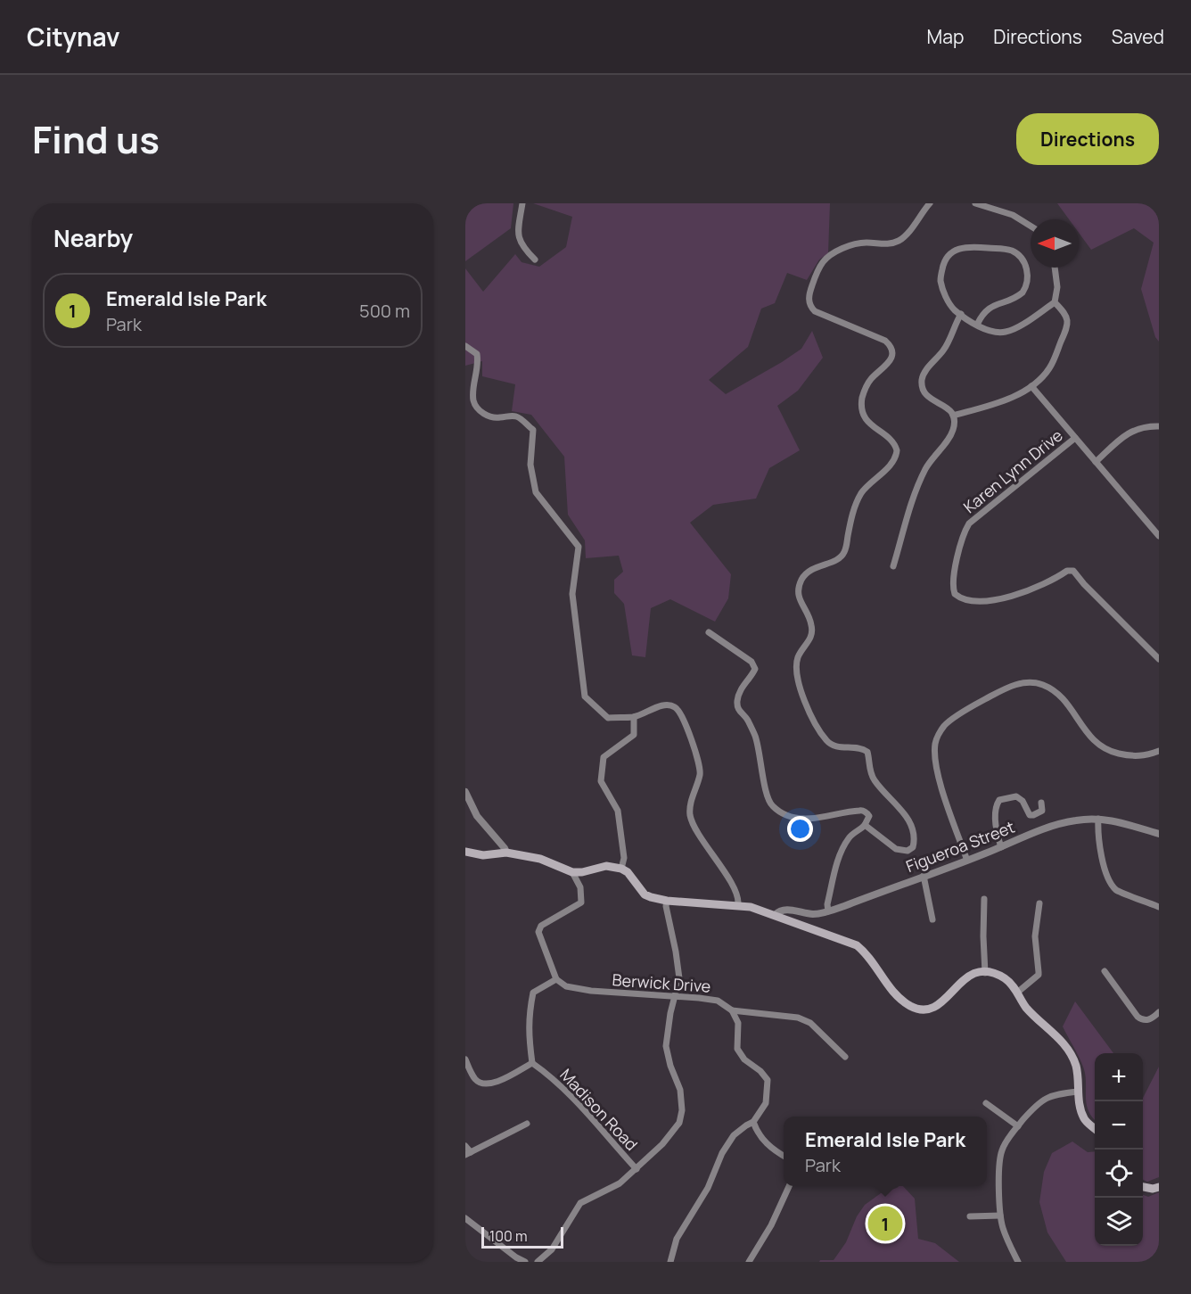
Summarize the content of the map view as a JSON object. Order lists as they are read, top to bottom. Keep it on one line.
{"streets":{"street":["Karen Lynn Drive","Figueroa Street","Berwick Drive","Madison Road"]},"scale_bar":"100 m","north":"left","page":{"header":"Citynav","nav":["Map","Directions","Saved"],"title":"Find us","buttons":"Directions","heading":"Nearby","list":[{"mark":"1","name":"Emerald Isle Park","note":"Park","value":"500 m"}],"map_buttons":["+","−"],"popup":["Emerald Isle Park","Park"],"pins":"1","scale":"100 m"}}
